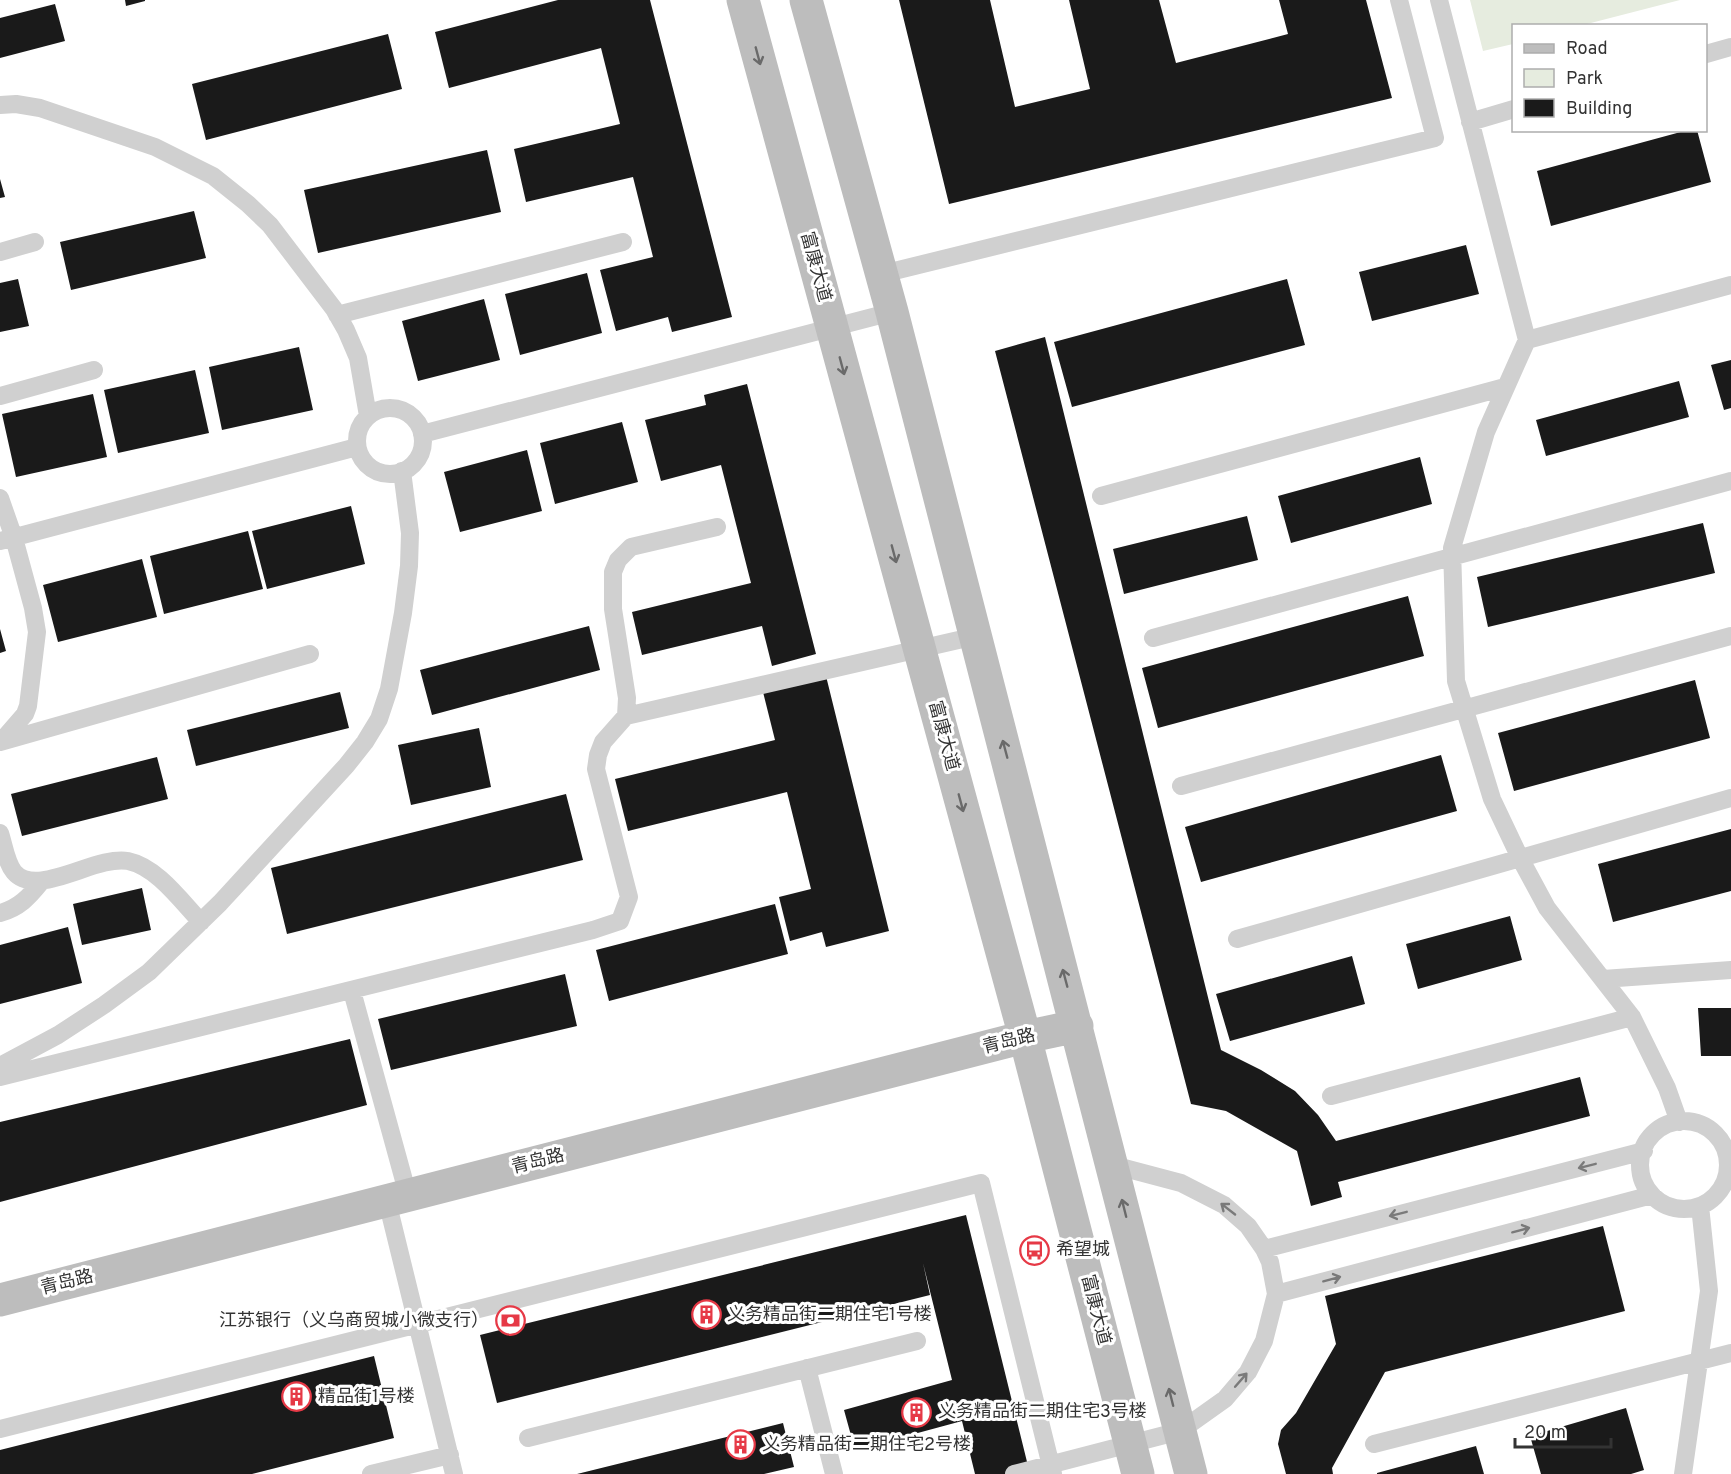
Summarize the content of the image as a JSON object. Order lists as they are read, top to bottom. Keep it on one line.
{"streets":{"street":["富康大道","青岛路"]},"crossings":[["富康大道","青岛路"]],"places":{"bus stop":["希望城"],"building":["义务精品街二期住宅1号楼","精品街1号楼","义务精品街二期住宅3号楼","义务精品街二期住宅2号楼"],"bank":["江苏银行（义乌商贸城小微支行）"]},"legend":["Road","Park","Building"],"scale_bar":"20 m"}
